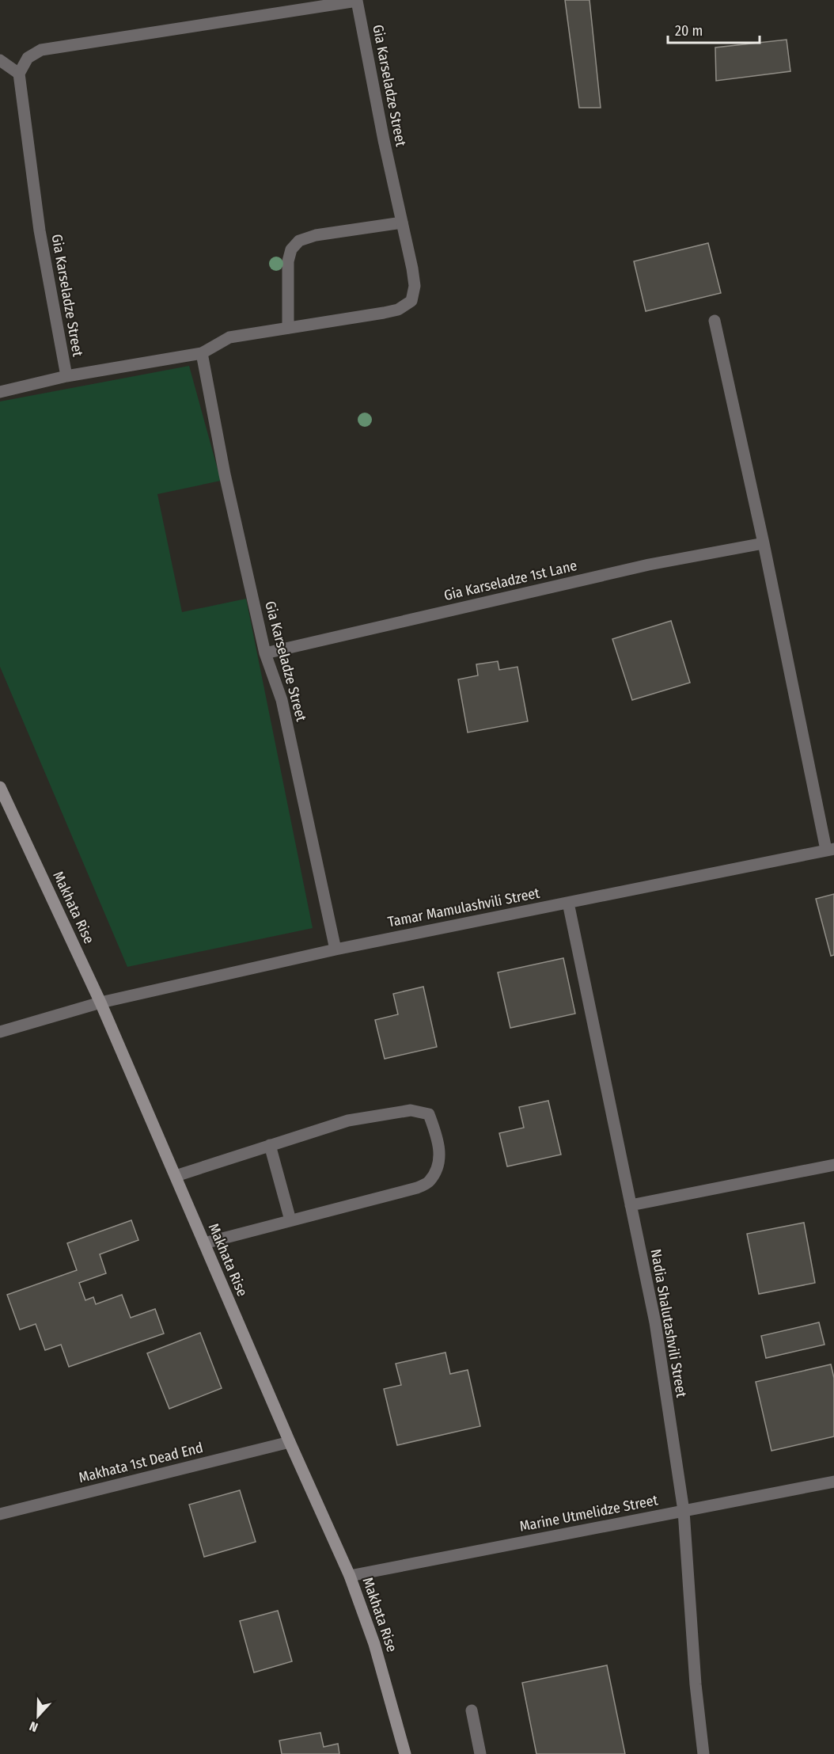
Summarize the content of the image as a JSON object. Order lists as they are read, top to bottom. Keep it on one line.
{"streets":{"main road":["Makhata Rise"],"street":["Gia Karseladze Street","Gia Karseladze 1st Lane","Tamar Mamulashvili Street","Nadia Shalutashvili Street","Makhata 1st Dead End","Marine Utmelidze Street"]},"crossings":[["Gia Karseladze Street","Gia Karseladze 1st Lane"],["Gia Karseladze Street","Tamar Mamulashvili Street"],["Makhata Rise","Tamar Mamulashvili Street"],["Makhata Rise","Makhata 1st Dead End"],["Makhata Rise","Marine Utmelidze Street"],["Tamar Mamulashvili Street","Nadia Shalutashvili Street"],["Nadia Shalutashvili Street","Marine Utmelidze Street"]],"scale_bar":"20 m","north":"bottom"}
